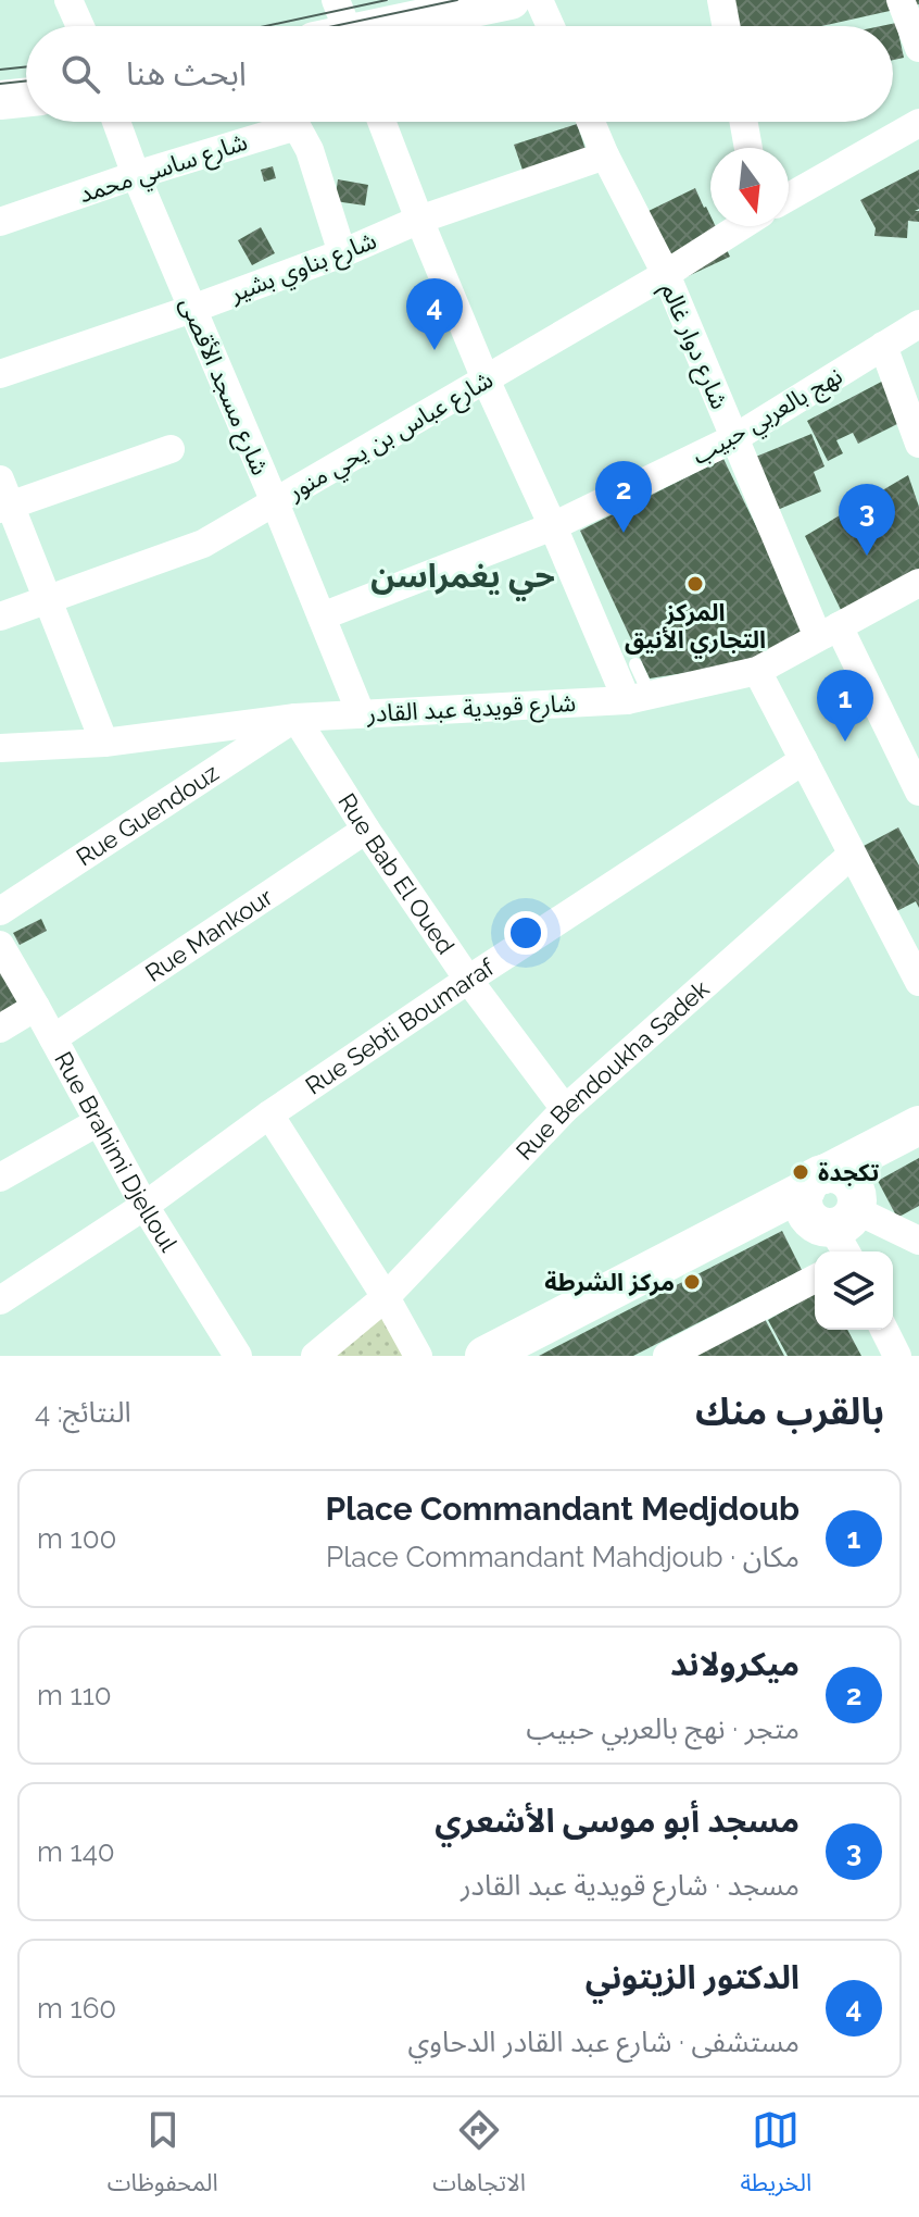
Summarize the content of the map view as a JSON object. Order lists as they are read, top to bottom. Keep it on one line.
{"streets":{"street":["شارع ساسي محمد","شارع بناوي بشير","شارع دوار غالم","شارع مسجد الأقصى","نهج بالعربي حبيب","شارع عباس بن يحي منور","شارع قويدية عبد القادر","Rue Guendouz","Rue Bab El Oued","Rue Mankour","Rue Sebti Boumaraf","Rue Bendoukha Sadek","Rue Brahimi Djelloul"]},"crossings":[["شارع ساسي محمد","شارع بناوي بشير"],["شارع ساسي محمد","شارع مسجد الأقصى"],["شارع بناوي بشير","شارع دوار غالم"],["شارع بناوي بشير","شارع مسجد الأقصى"],["شارع دوار غالم","نهج بالعربي حبيب"],["شارع دوار غالم","شارع عباس بن يحي منور"],["شارع دوار غالم","شارع قويدية عبد القادر"],["شارع مسجد الأقصى","نهج بالعربي حبيب"],["شارع مسجد الأقصى","شارع عباس بن يحي منور"],["شارع مسجد الأقصى","شارع قويدية عبد القادر"],["شارع قويدية عبد القادر","Rue Guendouz"],["شارع قويدية عبد القادر","Rue Bab El Oued"],["Rue Guendouz","Rue Bab El Oued"],["Rue Bab El Oued","Rue Mankour"],["Rue Bab El Oued","Rue Sebti Boumaraf"],["Rue Bab El Oued","Rue Bendoukha Sadek"],["Rue Mankour","Rue Brahimi Djelloul"],["Rue Sebti Boumaraf","Rue Brahimi Djelloul"]],"districts":["حي يغمراسن"],"places":["المركز التجاري الأنيق","تكجدة","مركز الشرطة"],"north":"bottom","page":{"search":"ابحث هنا","pins":["4","2","3","1"],"heading":["بالقرب منك","النتائج: 4"],"list":[{"mark":"1","name":"Place Commandant Medjdoub","note":"مكان · Place Commandant Mahdjoub","value":"100 m"},{"mark":"2","name":"ميكرولاند","note":"متجر · نهج بالعربي حبيب","value":"110 m"},{"mark":"3","name":"مسجد أبو موسى الأشعري","note":"مسجد · شارع قويدية عبد القادر","value":"140 m"},{"mark":"4","name":"الدكتور الزيتوني","note":"مستشفى · شارع عبد القادر الدحاوي","value":"160 m"}],"nav":["الخريطة","الاتجاهات","المحفوظات"]}}
